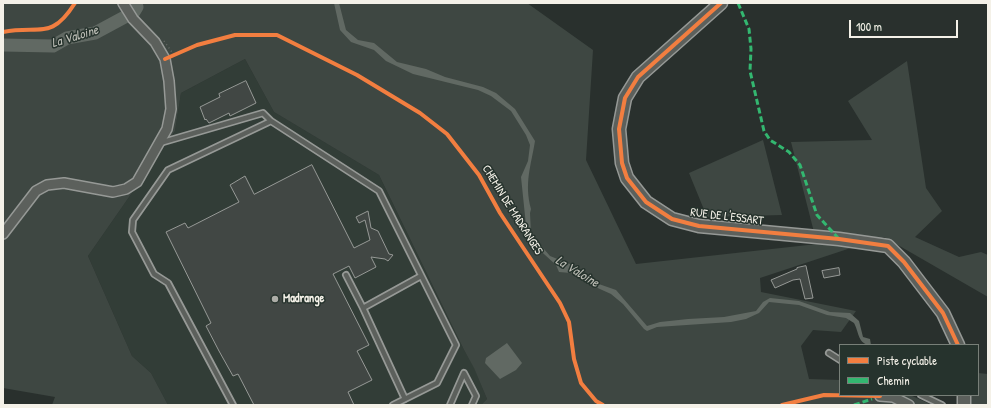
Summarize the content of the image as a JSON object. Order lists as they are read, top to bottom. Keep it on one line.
{"streets":{"street":["RUE DE L'ESSART"],"cycle path":["CHEMIN DE MADRANGES"]},"water":["La Valoine"],"places":["Madrange"],"legend":["Piste cyclable","Chemin"],"scale_bar":"100 m"}
